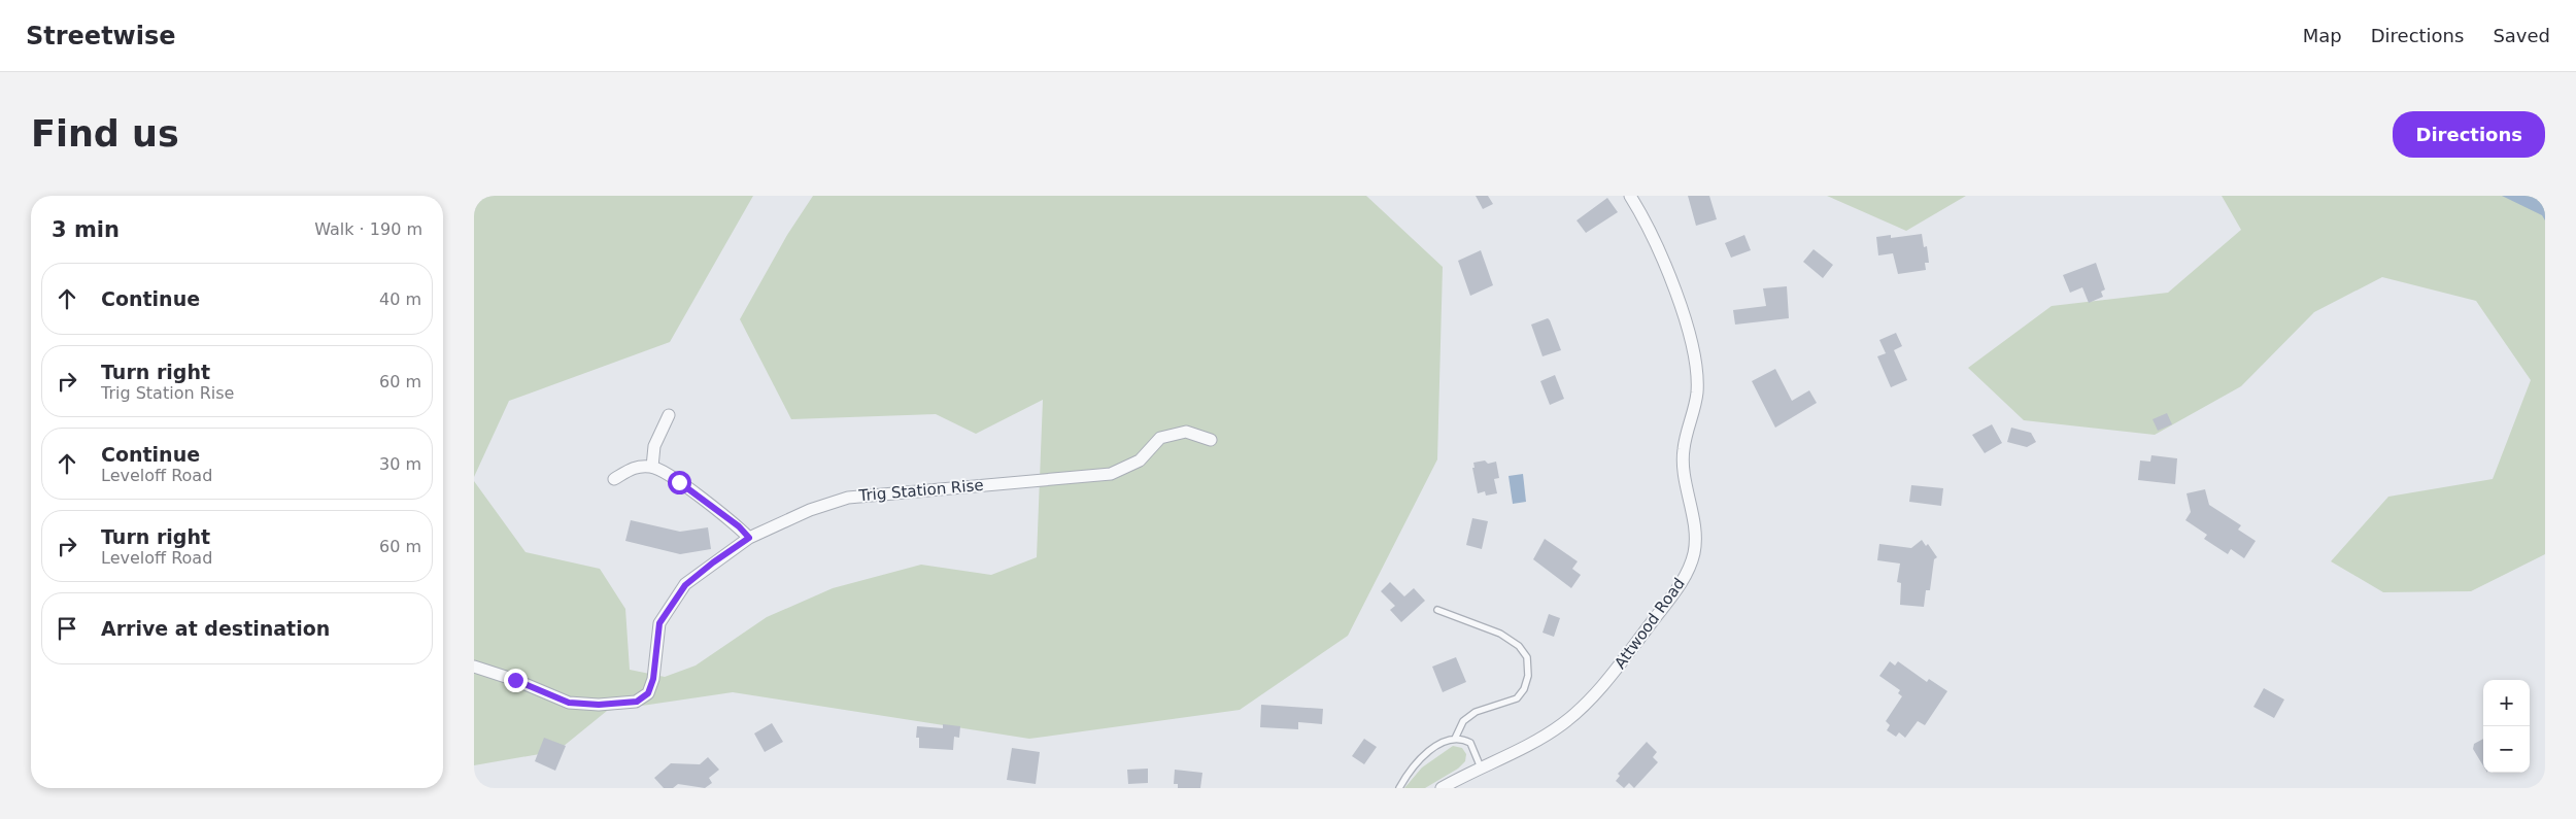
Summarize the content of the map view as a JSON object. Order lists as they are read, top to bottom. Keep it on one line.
{"streets":{"street":["Trig Station Rise","Attwood Road"]},"page":{"header":"Streetwise","nav":["Map","Directions","Saved"],"buttons":"Directions","title":"Find us","heading":["3 min","Walk · 190 m"],"list":[["Continue","40 m"],["Turn right","Trig Station Rise","60 m"],["Continue","Leveloff Road","30 m"],["Turn right","Leveloff Road","60 m"],"Arrive at destination"],"map_buttons":["+","−"]}}
